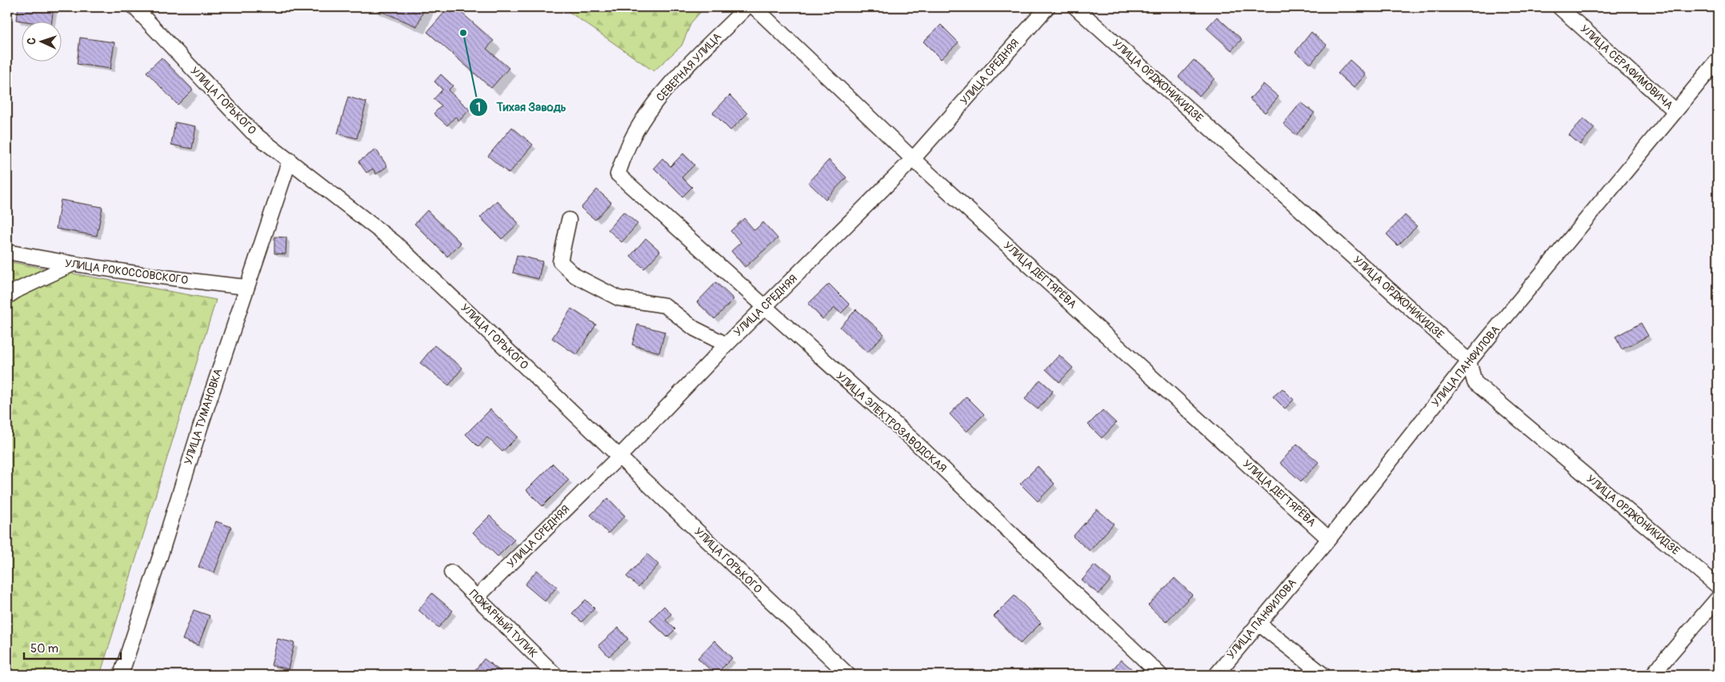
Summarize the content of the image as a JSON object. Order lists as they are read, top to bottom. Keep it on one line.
{"streets":{"street":["СЕВЕРНАЯ УЛИЦА","УЛИЦА СЕРАФИМОВИЧА","УЛИЦА СРЕДНЯЯ","УЛИЦА ОРДЖОНИКИДЗЕ","УЛИЦА ГОРЬКОГО","УЛИЦА РОКОССОВСКОГО","УЛИЦА ДЕГТЯРЁВА","УЛИЦА ПАНФИЛОВА","УЛИЦА ТУМАНОВКА","УЛИЦА ЭЛЕКТРОЗАВОДСКАЯ","ПОЖАРНЫЙ ТУПИК"]},"crossings":[["СЕВЕРНАЯ УЛИЦА","УЛИЦА ЭЛЕКТРОЗАВОДСКАЯ"],["УЛИЦА СЕРАФИМОВИЧА","УЛИЦА ПАНФИЛОВА"],["УЛИЦА СРЕДНЯЯ","УЛИЦА ГОРЬКОГО"],["УЛИЦА СРЕДНЯЯ","УЛИЦА ДЕГТЯРЁВА"],["УЛИЦА СРЕДНЯЯ","УЛИЦА ЭЛЕКТРОЗАВОДСКАЯ"],["УЛИЦА СРЕДНЯЯ","ПОЖАРНЫЙ ТУПИК"],["УЛИЦА ОРДЖОНИКИДЗЕ","УЛИЦА ПАНФИЛОВА"],["УЛИЦА ГОРЬКОГО","УЛИЦА ТУМАНОВКА"],["УЛИЦА РОКОССОВСКОГО","УЛИЦА ТУМАНОВКА"],["УЛИЦА ДЕГТЯРЁВА","УЛИЦА ПАНФИЛОВА"]],"places":["Тихая Заводь"],"scale_bar":"50 m","north":"left"}
